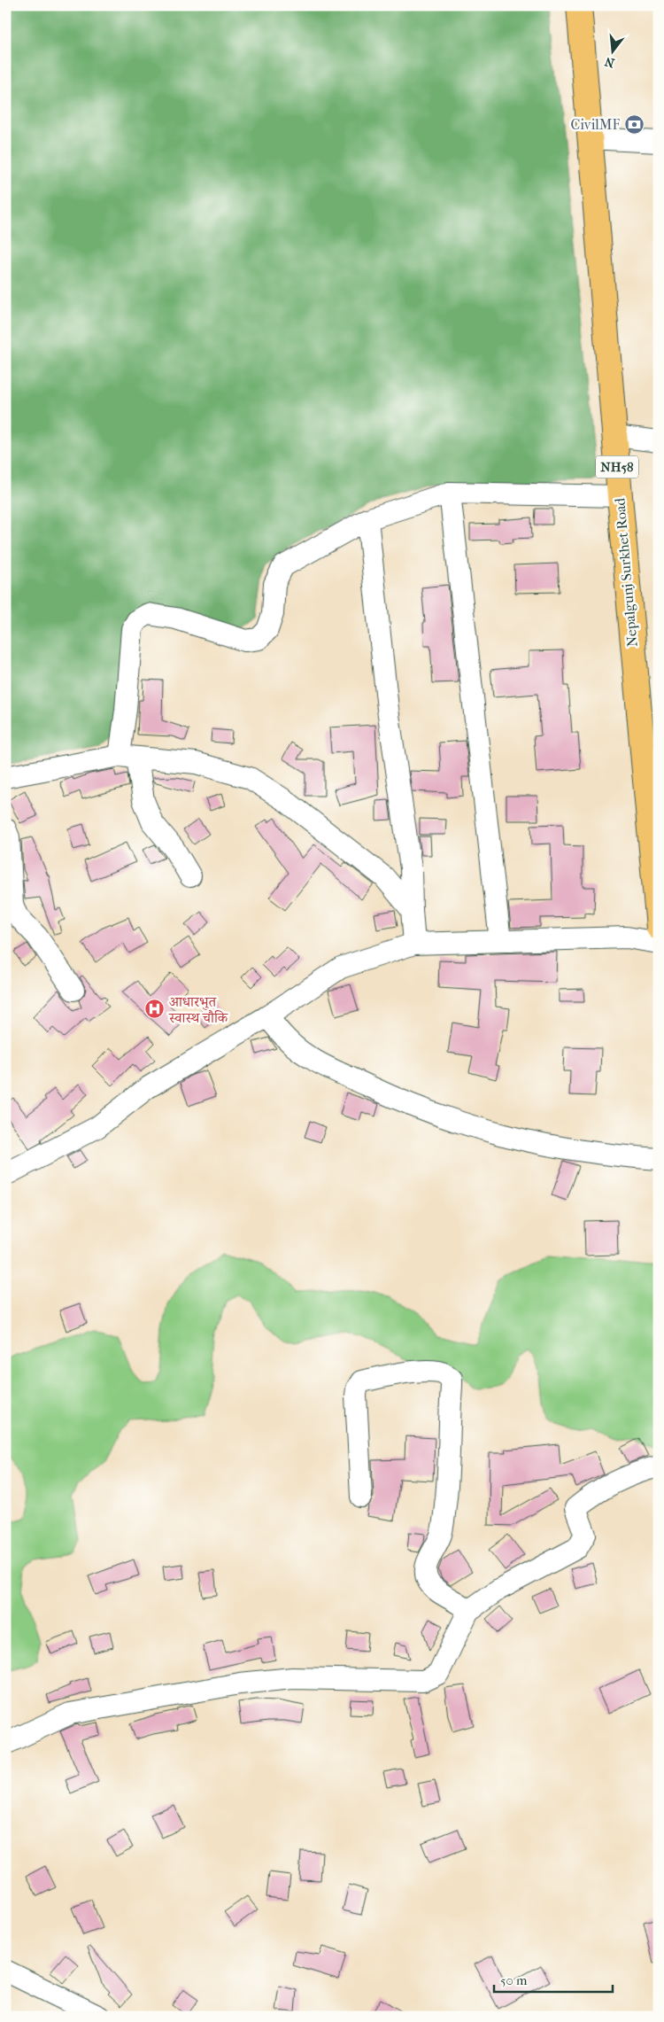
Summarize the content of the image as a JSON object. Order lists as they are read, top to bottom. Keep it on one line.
{"streets":{"main road":["NH58","Nepalgunj Surkhet Road"]},"places":{"bank":["CivilMF"],"hospital":["आधारभुत स्वास्थ चौकि"]},"scale_bar":"50 m","north":"bottom"}
